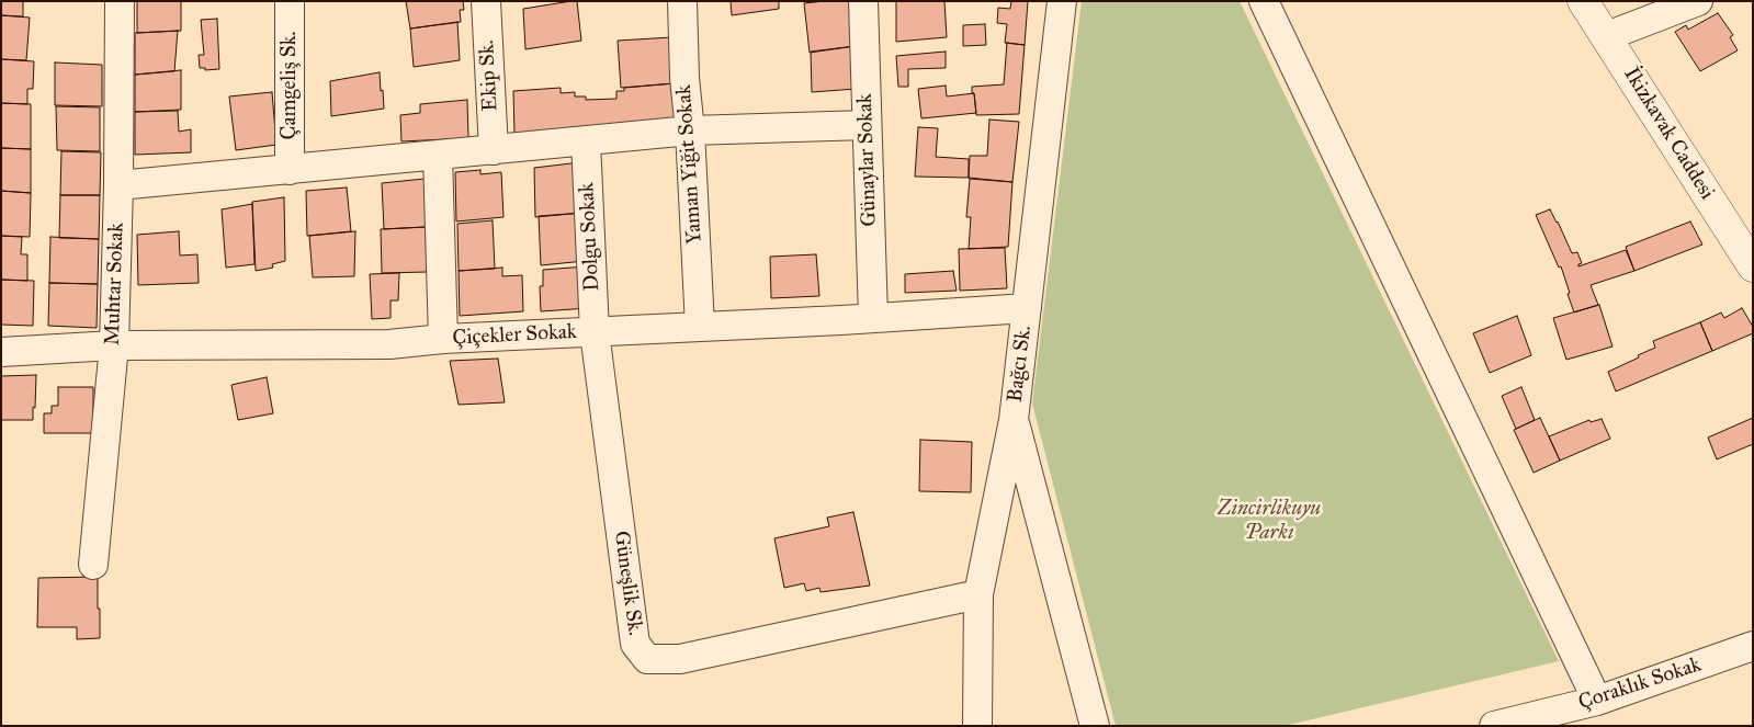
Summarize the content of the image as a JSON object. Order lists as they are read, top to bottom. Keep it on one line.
{"streets":{"street":["Ekip Sk.","Çamgeliş Sk.","İkizkavak Caddesi","Günaylar Sokak","Yaman Yiğit Sokak","Dolgu Sokak","Muhtar Sokak","Çiçekler Sokak","Bağcı Sk.","Güneşlik Sk.","Çoraklık Sokak"]},"crossings":[["Günaylar Sokak","Çiçekler Sokak"],["Yaman Yiğit Sokak","Çiçekler Sokak"],["Dolgu Sokak","Çiçekler Sokak"],["Dolgu Sokak","Güneşlik Sk."],["Muhtar Sokak","Çiçekler Sokak"],["Çiçekler Sokak","Bağcı Sk."],["Çiçekler Sokak","Güneşlik Sk."],["Bağcı Sk.","Güneşlik Sk."]],"parks":["Zincirlikuyu Parkı"]}
